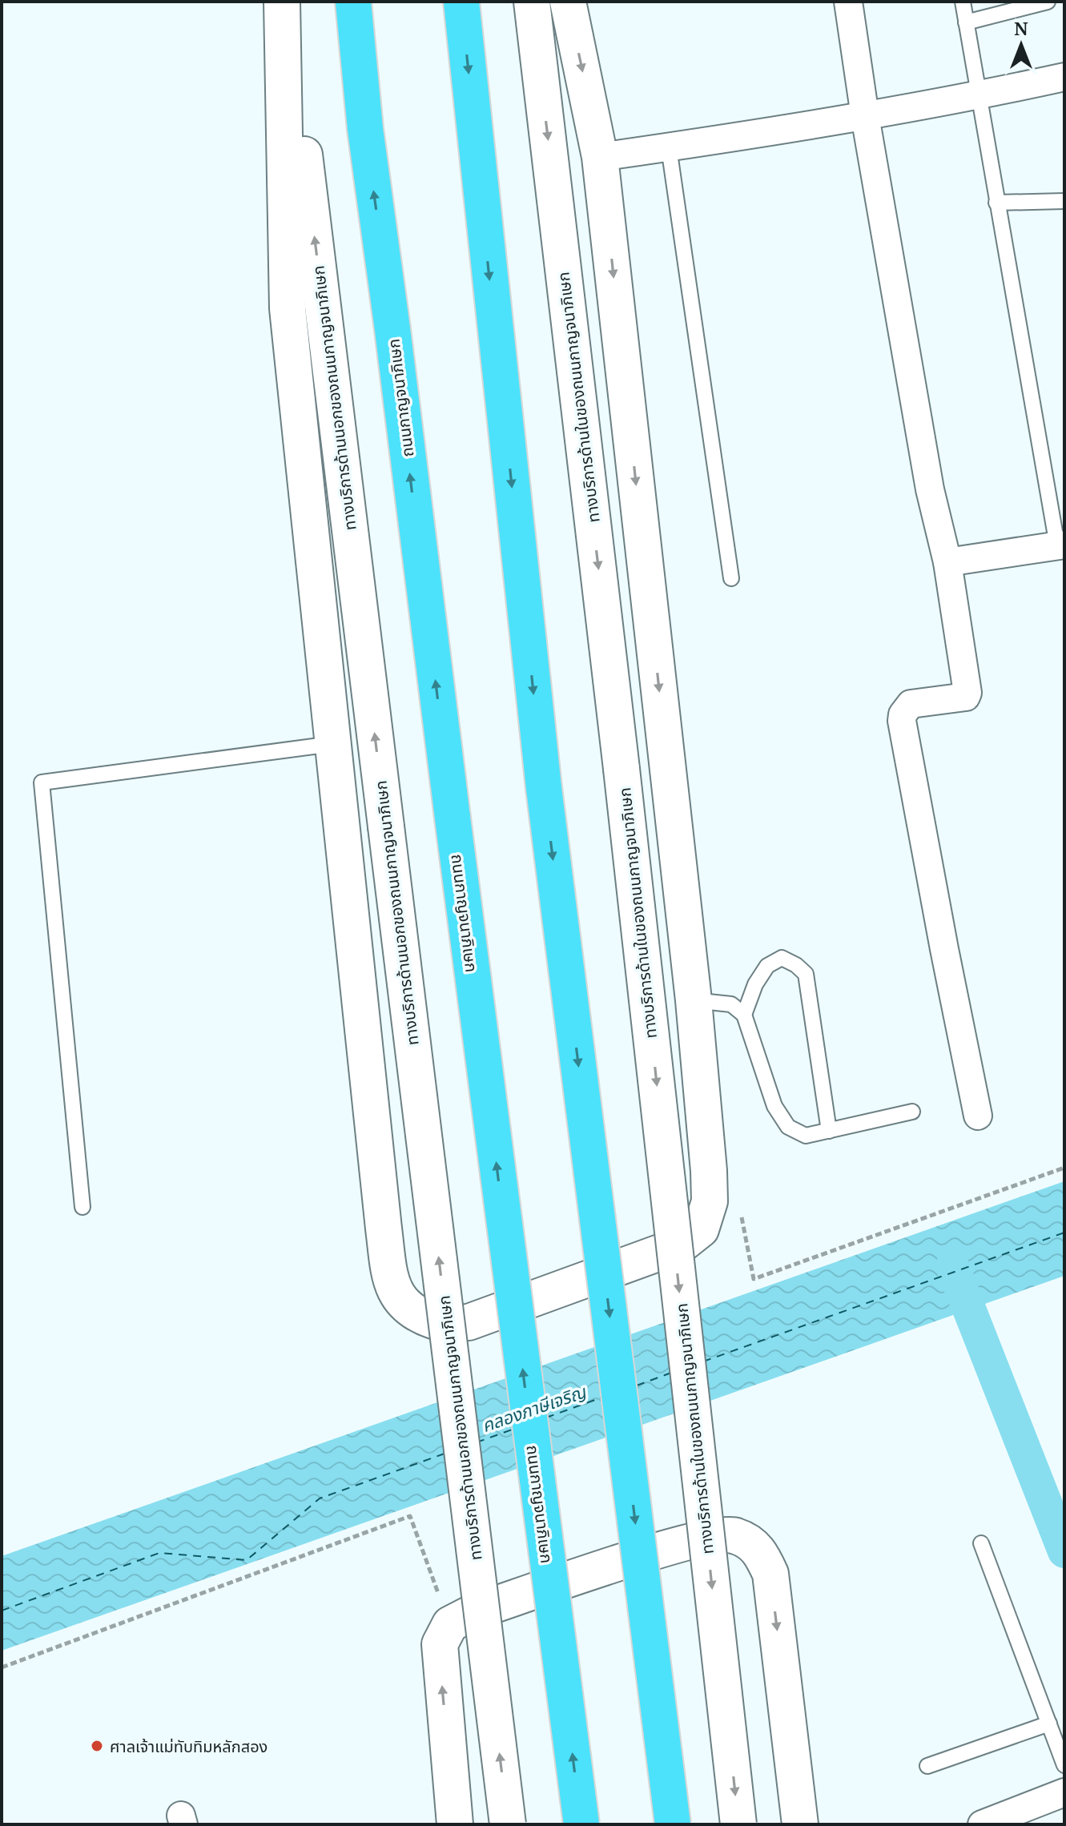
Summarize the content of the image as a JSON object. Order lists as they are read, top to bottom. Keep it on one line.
{"streets":{"highway":["ถนนกาญจนาภิเษก"],"main road":["ทางบริการด้านในของถนนกาญจนาภิเษก","ทางบริการด้านนอกของถนนกาญจนาภิเษก"]},"water":["คลองภาษีเจริญ"],"places":["ศาลเจ้าแม่ทับทิมหลักสอง"],"north":"top"}
